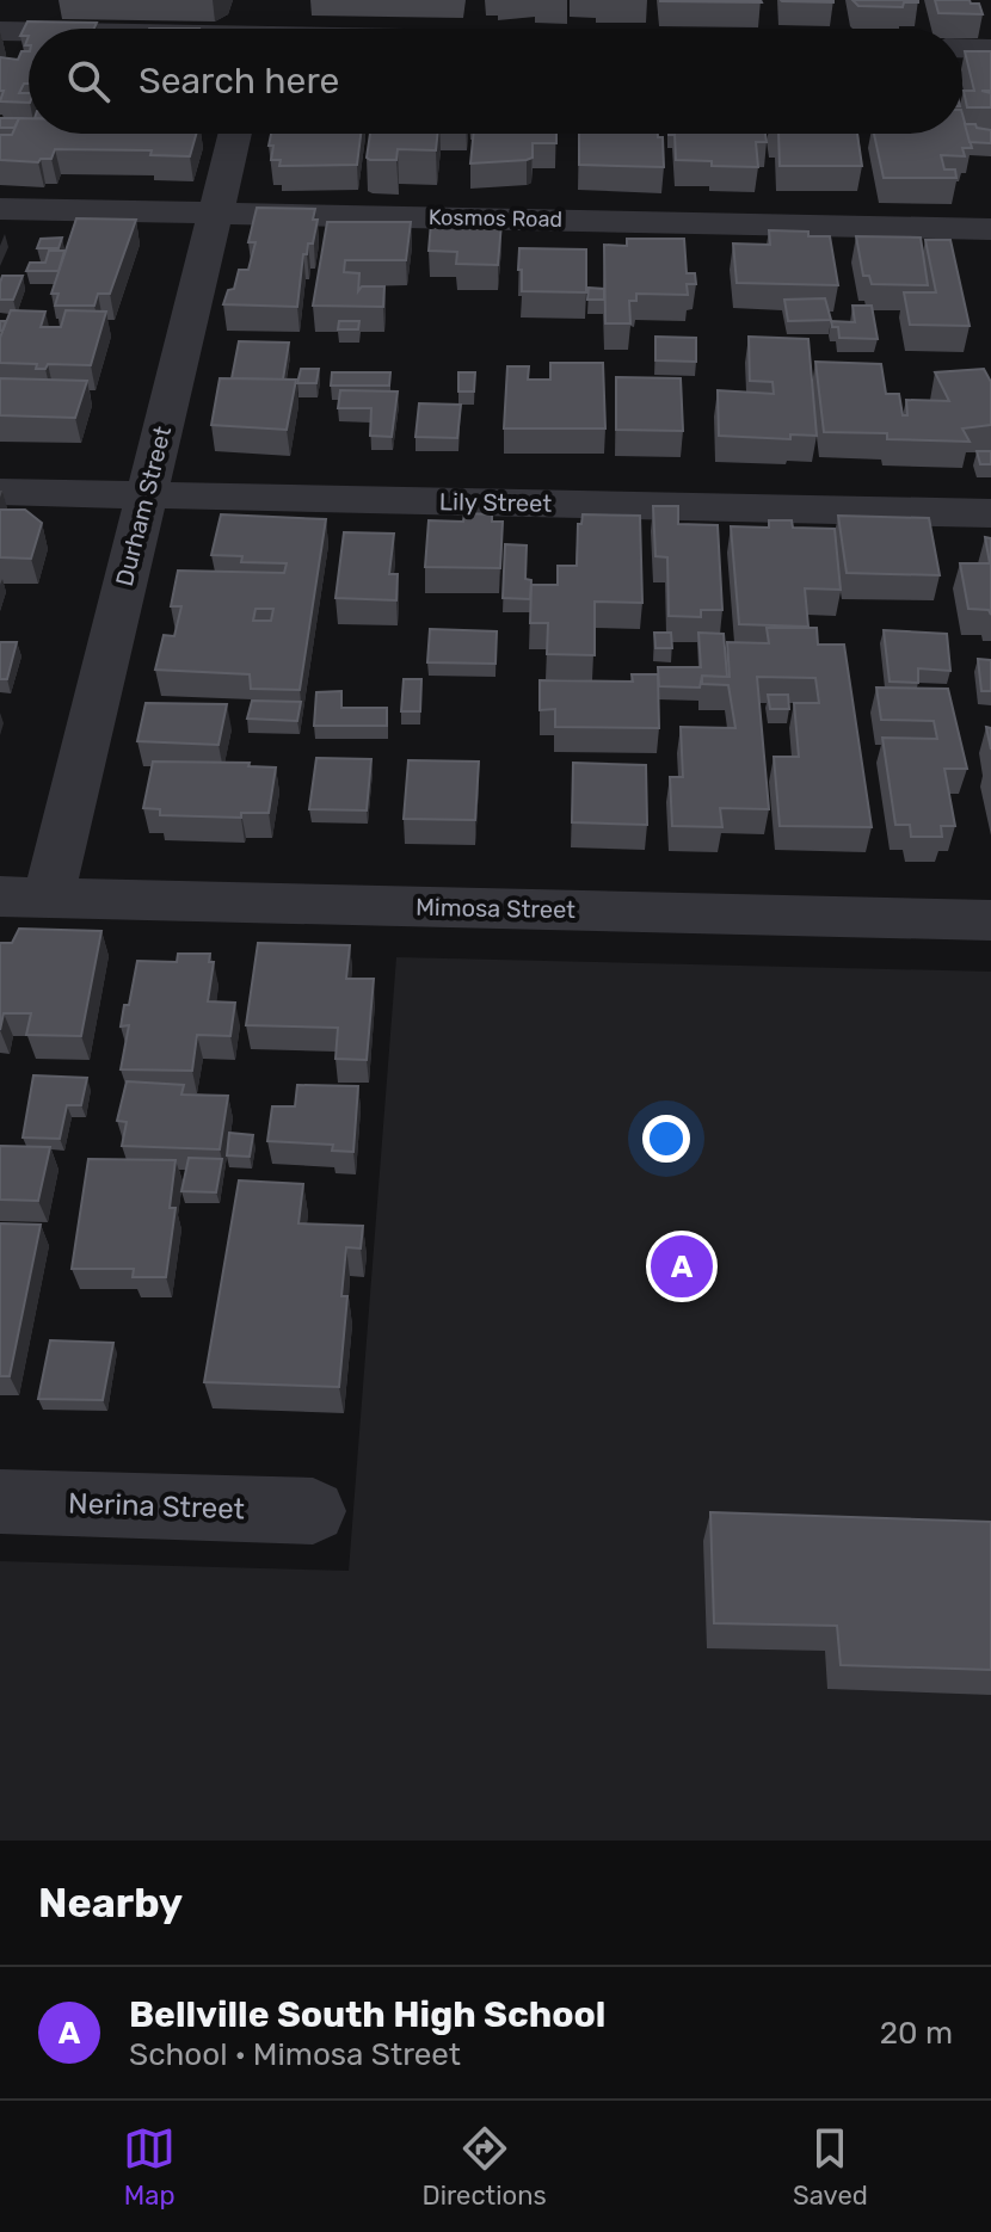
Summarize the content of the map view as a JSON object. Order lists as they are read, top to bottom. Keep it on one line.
{"streets":{"street":["Kosmos Road","Lily Street","Durham Street","Mimosa Street","Nerina Street"]},"crossings":[["Kosmos Road","Durham Street"],["Lily Street","Durham Street"],["Durham Street","Mimosa Street"]],"page":{"search":"Search here","pins":"A","heading":"Nearby","list":[{"mark":"A","name":"Bellville South High School","note":"School · Mimosa Street","value":"20 m"}],"nav":["Map","Directions","Saved"]}}
